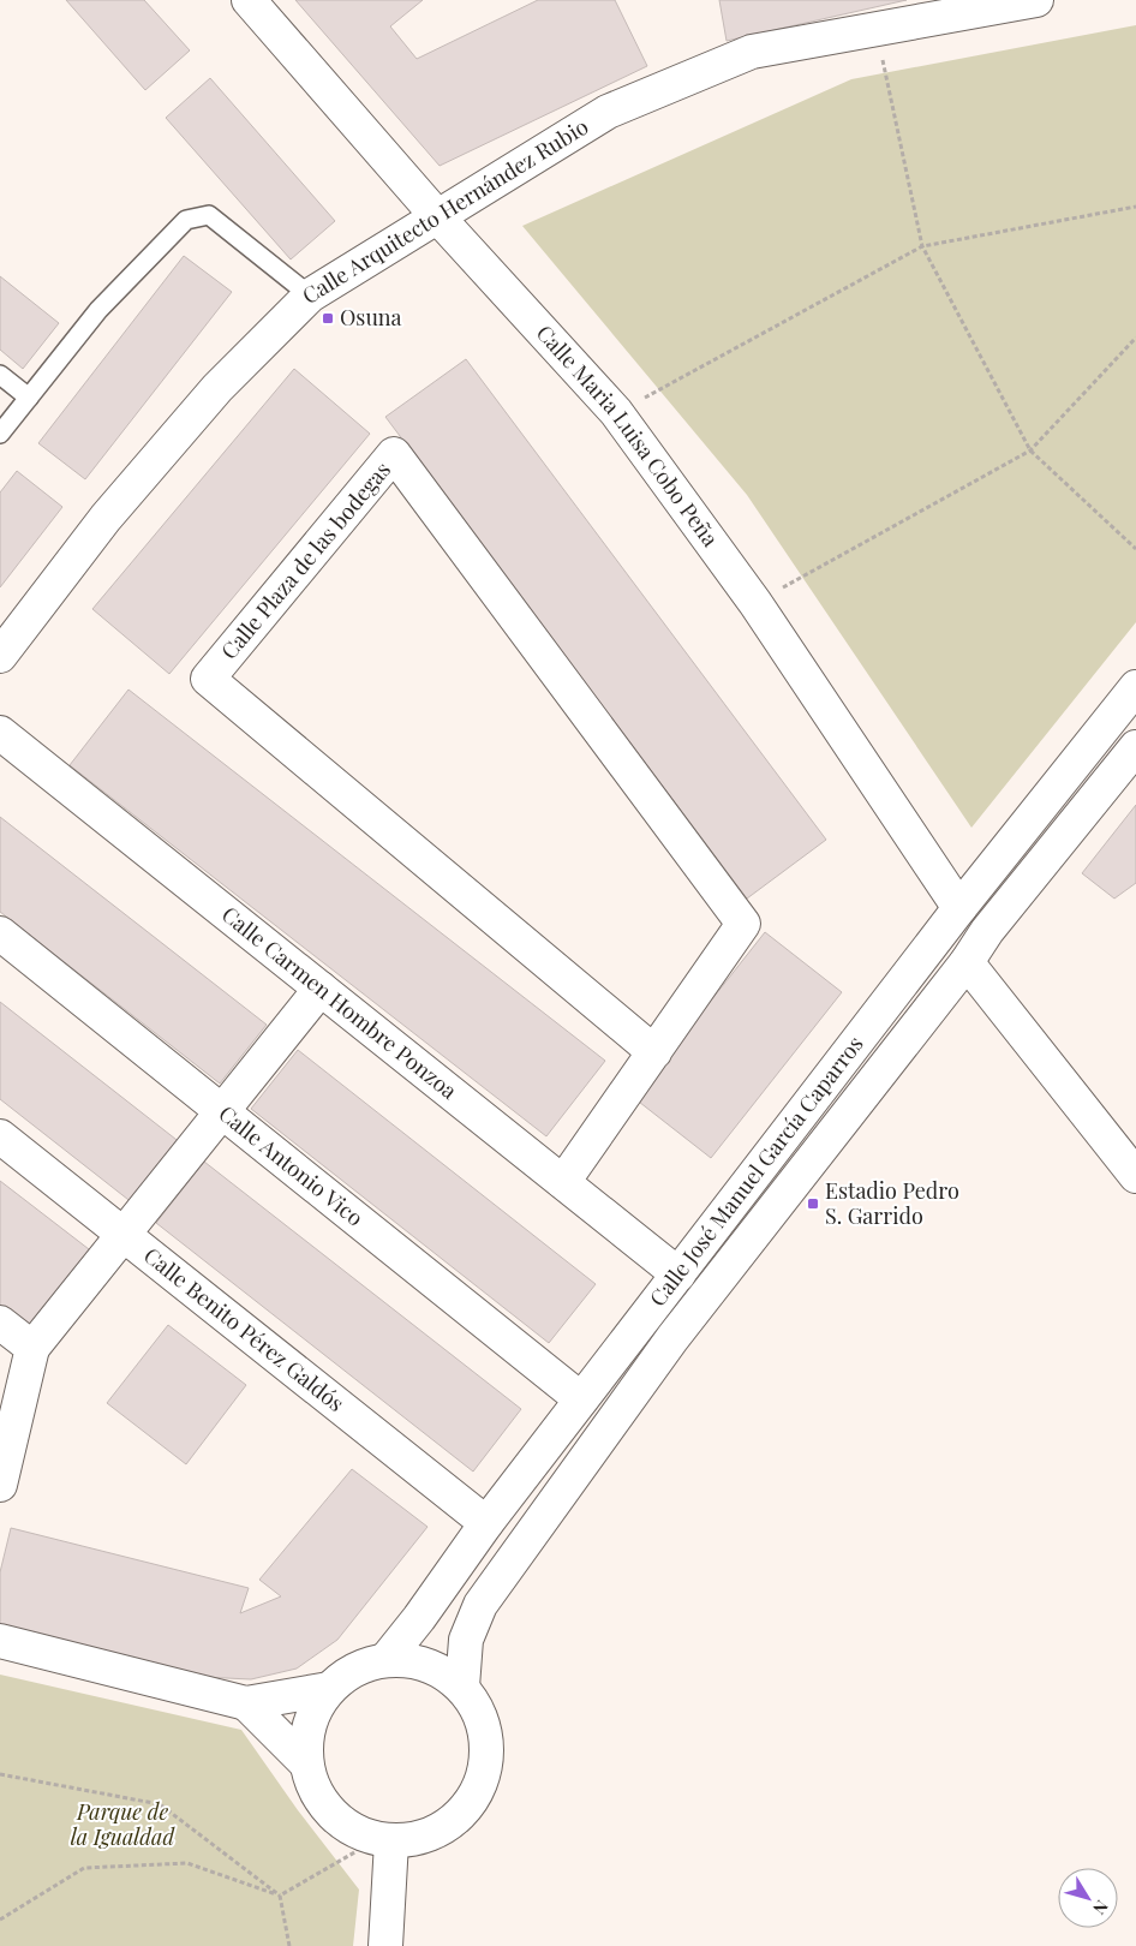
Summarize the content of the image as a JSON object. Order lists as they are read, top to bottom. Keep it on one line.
{"streets":{"street":["Calle Arquitecto Hernández Rubio","Calle Maria Luisa Cobo Peña","Calle Plaza de las bodegas","Calle Carmen Hombre Ponzoa","Calle Antonio Vico","Calle José Manuel García Caparros","Calle Benito Pérez Galdós"]},"crossings":[["Calle Arquitecto Hernández Rubio","Calle Maria Luisa Cobo Peña"],["Calle Maria Luisa Cobo Peña","Calle José Manuel García Caparros"],["Calle Plaza de las bodegas","Calle Carmen Hombre Ponzoa"],["Calle Carmen Hombre Ponzoa","Calle José Manuel García Caparros"],["Calle Antonio Vico","Calle José Manuel García Caparros"],["Calle José Manuel García Caparros","Calle Benito Pérez Galdós"]],"parks":["Parque de la Igualdad"],"places":{"transit":["Osuna","Estadio Pedro S. Garrido"]},"north":"bottom right"}
